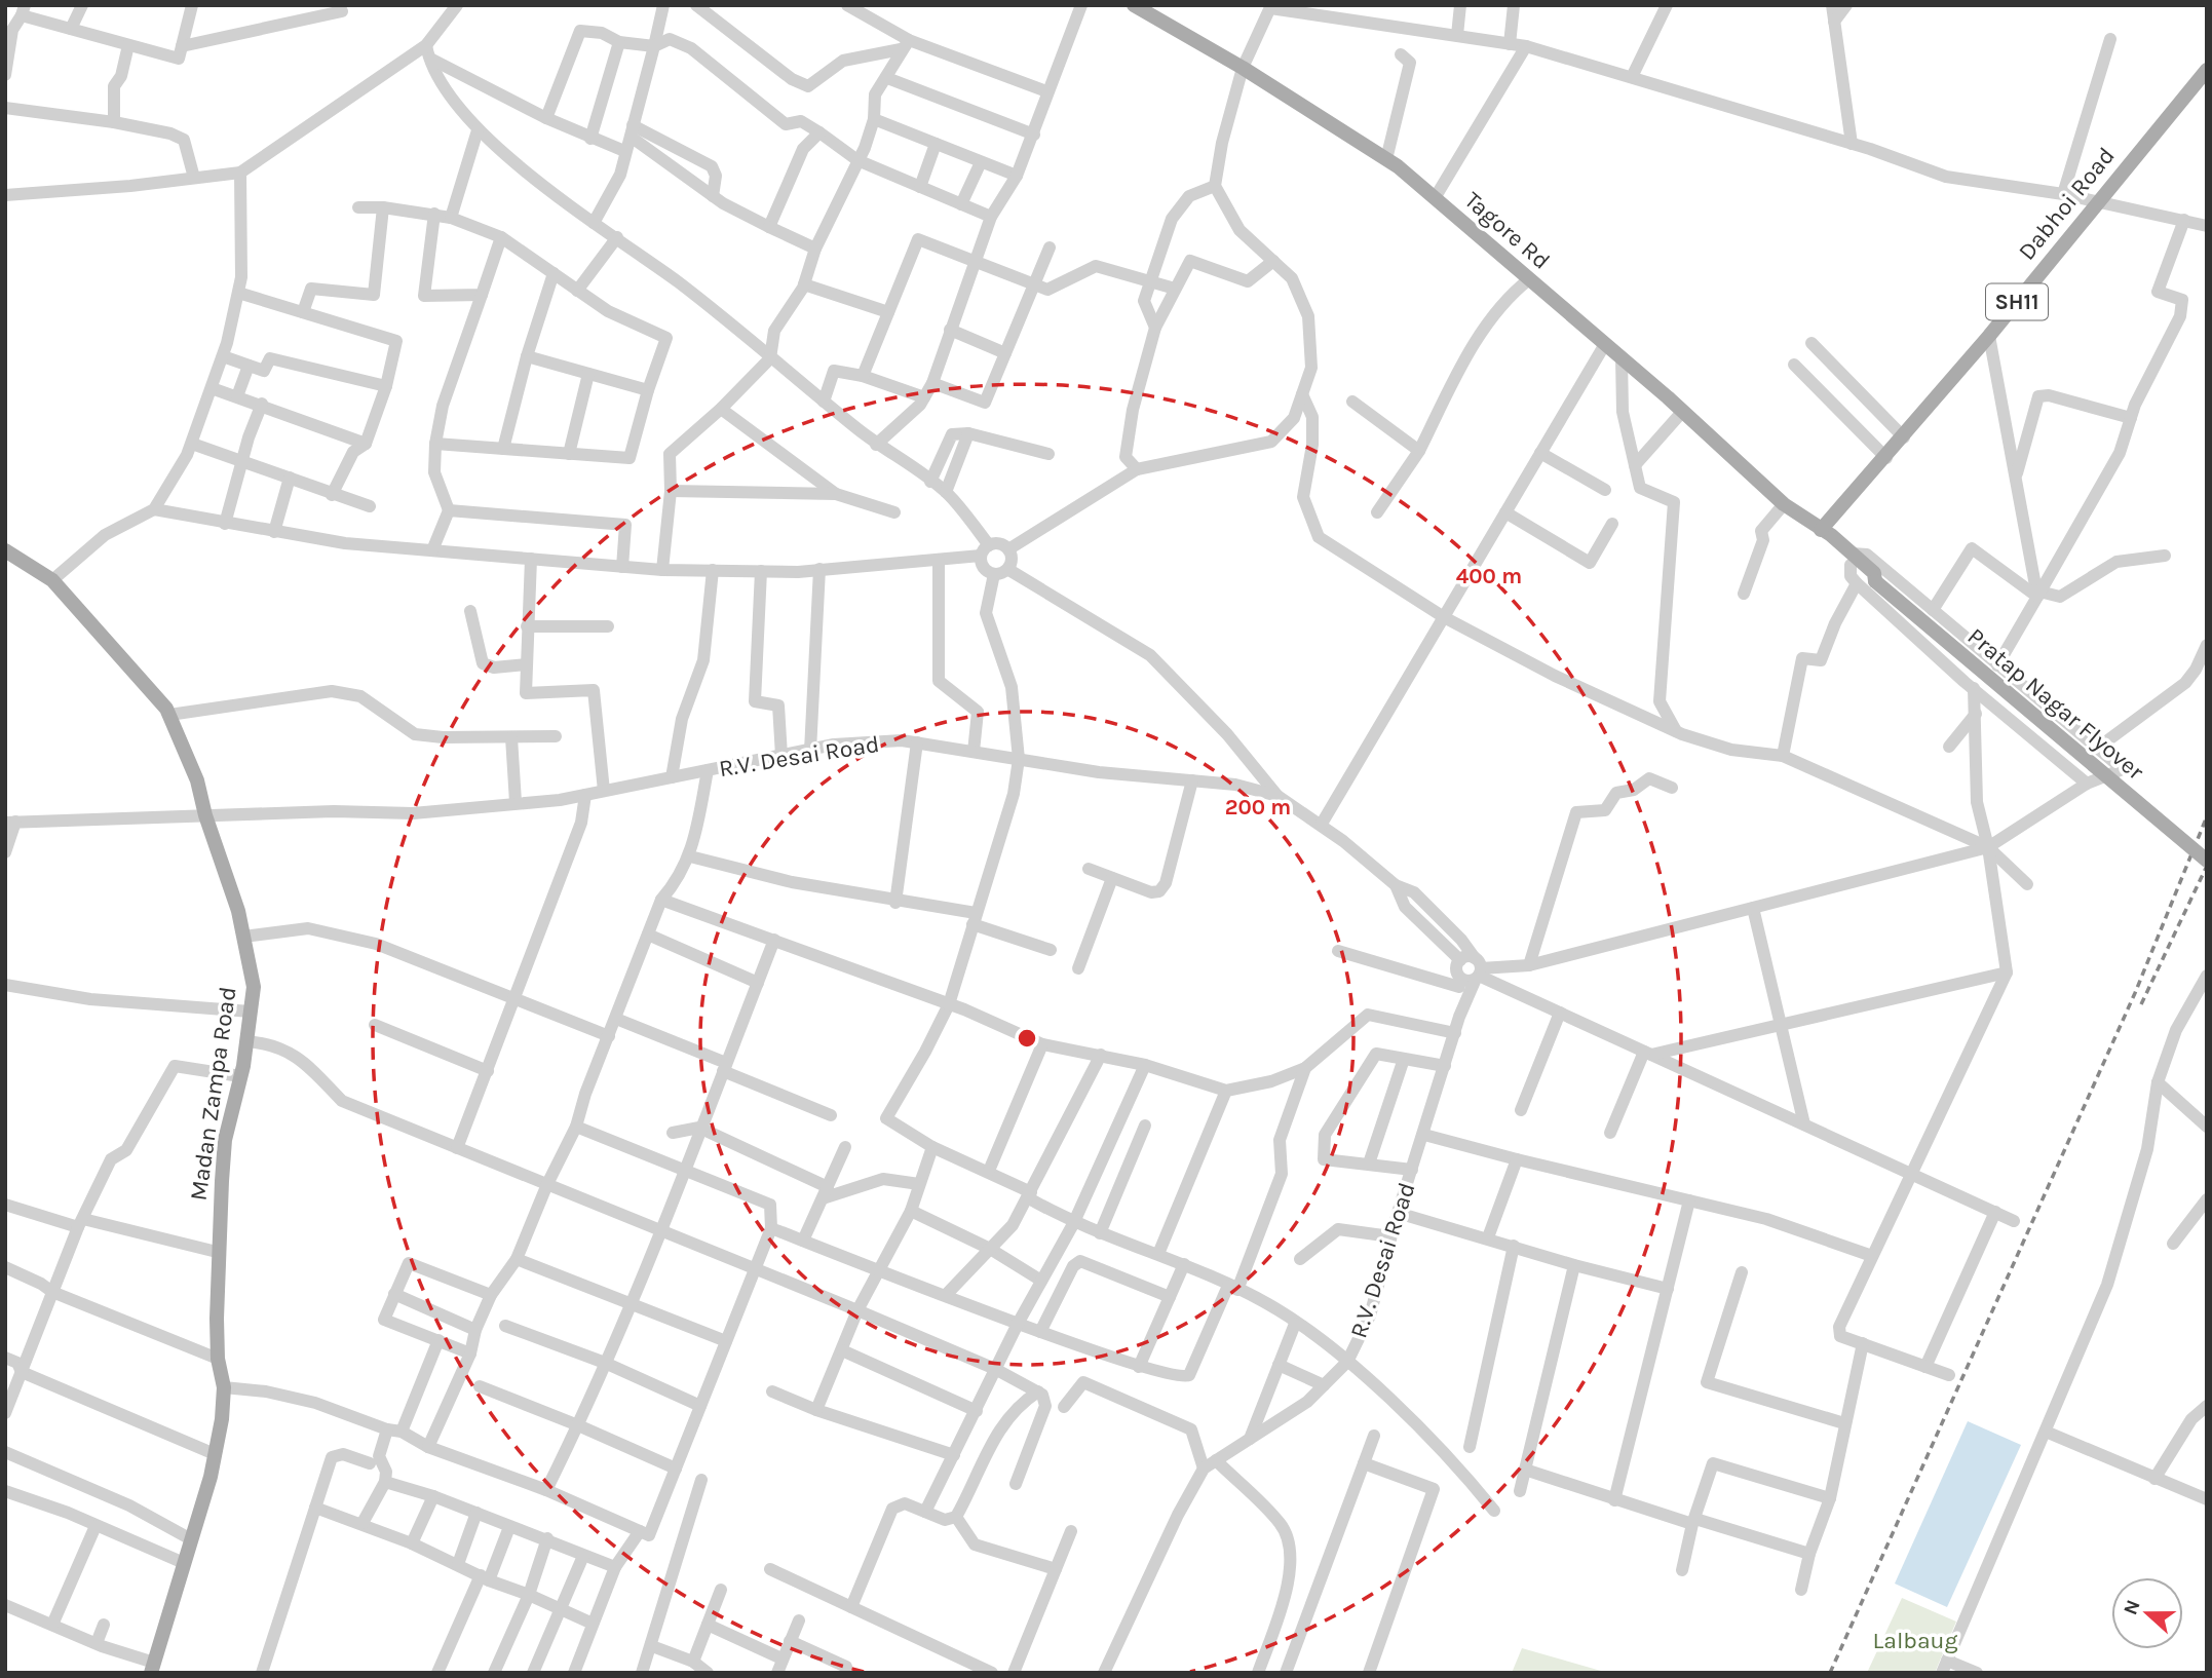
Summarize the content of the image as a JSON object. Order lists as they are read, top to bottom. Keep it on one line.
{"streets":{"main road":["Dabhoi Road","Tagore Rd","SH11","Pratap Nagar Flyover","Madan Zampa Road"],"street":["R.V. Desai Road"]},"crossings":[["Dabhoi Road","Tagore Rd"],["Tagore Rd","Pratap Nagar Flyover"],["R.V. Desai Road","Madan Zampa Road"]],"parks":["Lalbaug"],"north":"left","rings":["400 m","200 m"]}
